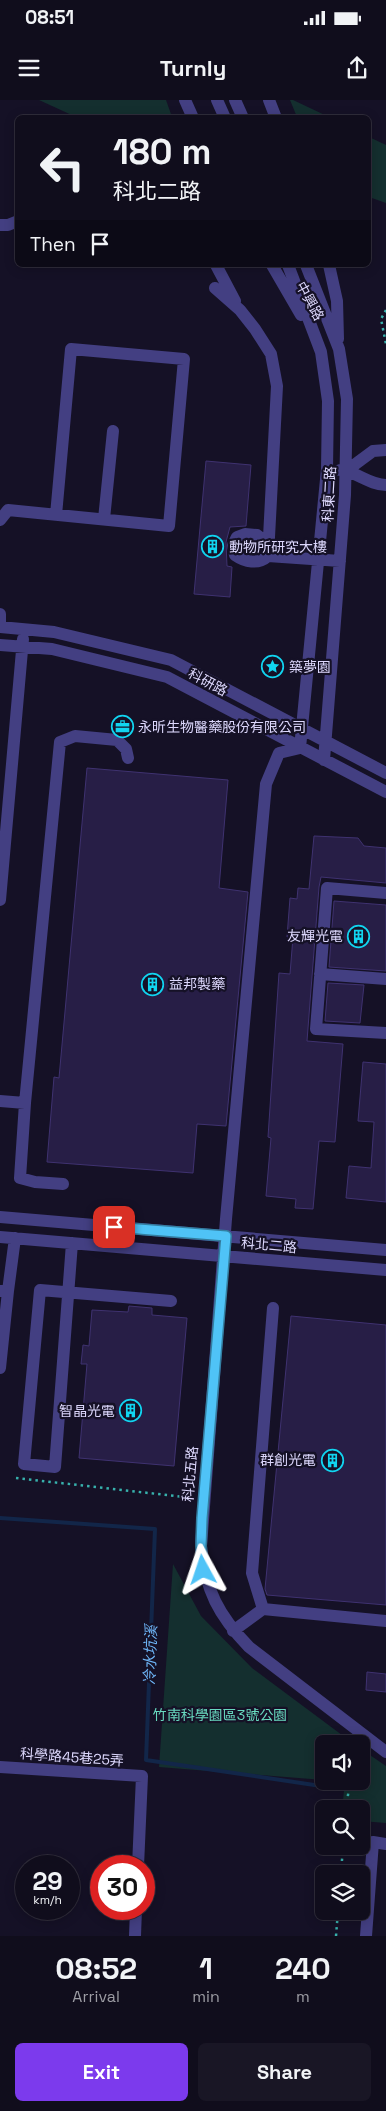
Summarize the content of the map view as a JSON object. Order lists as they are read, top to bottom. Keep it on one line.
{"streets":{"street":["中興路","科東二路","科研路","科北二路","科北五路","科學路45巷25弄"]},"crossings":[["中興路","科東二路"],["科東二路","科研路"],["科東二路","科北五路"],["科研路","科北五路"],["科北二路","科北五路"]],"water":["冷水坑溪"],"parks":["竹南科學園區3號公園"],"places":{"building":["動物所研究大樓","友輝光電","益邦製藥","智晶光電","群創光電"],"place":["築夢園"],"office":["永昕生物醫藥股份有限公司"]},"page":{"status":"08:51","header":"Turnly","turn":["180 m","科北二路"],"then":"Then","speed":"29 km/h","limit":"30","eta":["08:52","Arrival","1","min","240","m"],"buttons":["Exit","Share"]}}
